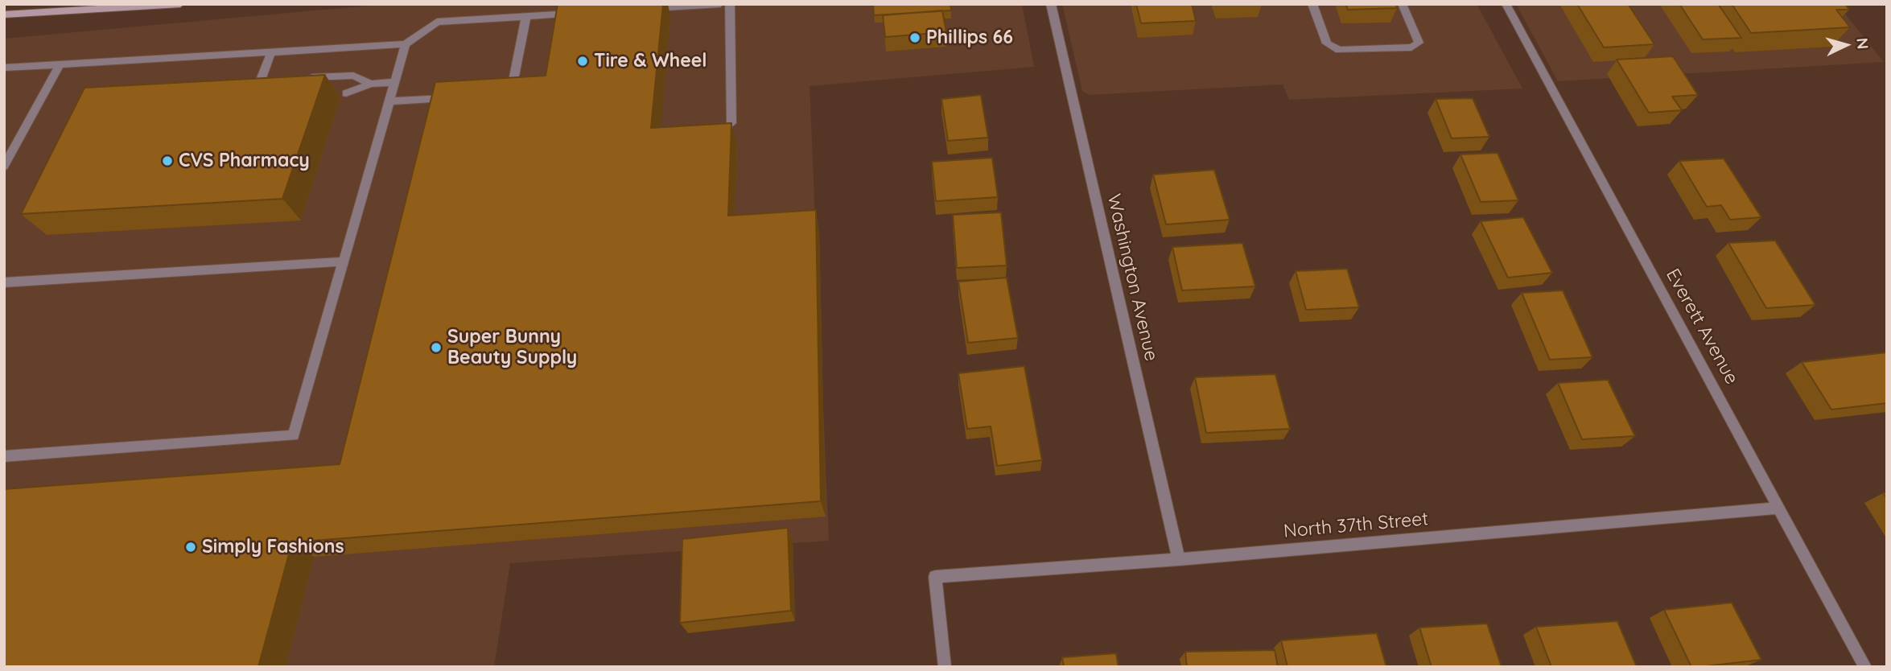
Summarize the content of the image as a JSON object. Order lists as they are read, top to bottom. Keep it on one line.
{"streets":{"street":["Washington Avenue","Everett Avenue","North 37th Street"]},"crossings":[["Washington Avenue","North 37th Street"],["Everett Avenue","North 37th Street"]],"places":["Phillips 66","Tire & Wheel","CVS Pharmacy","Super Bunny Beauty Supply","Simply Fashions"],"north":"right"}
